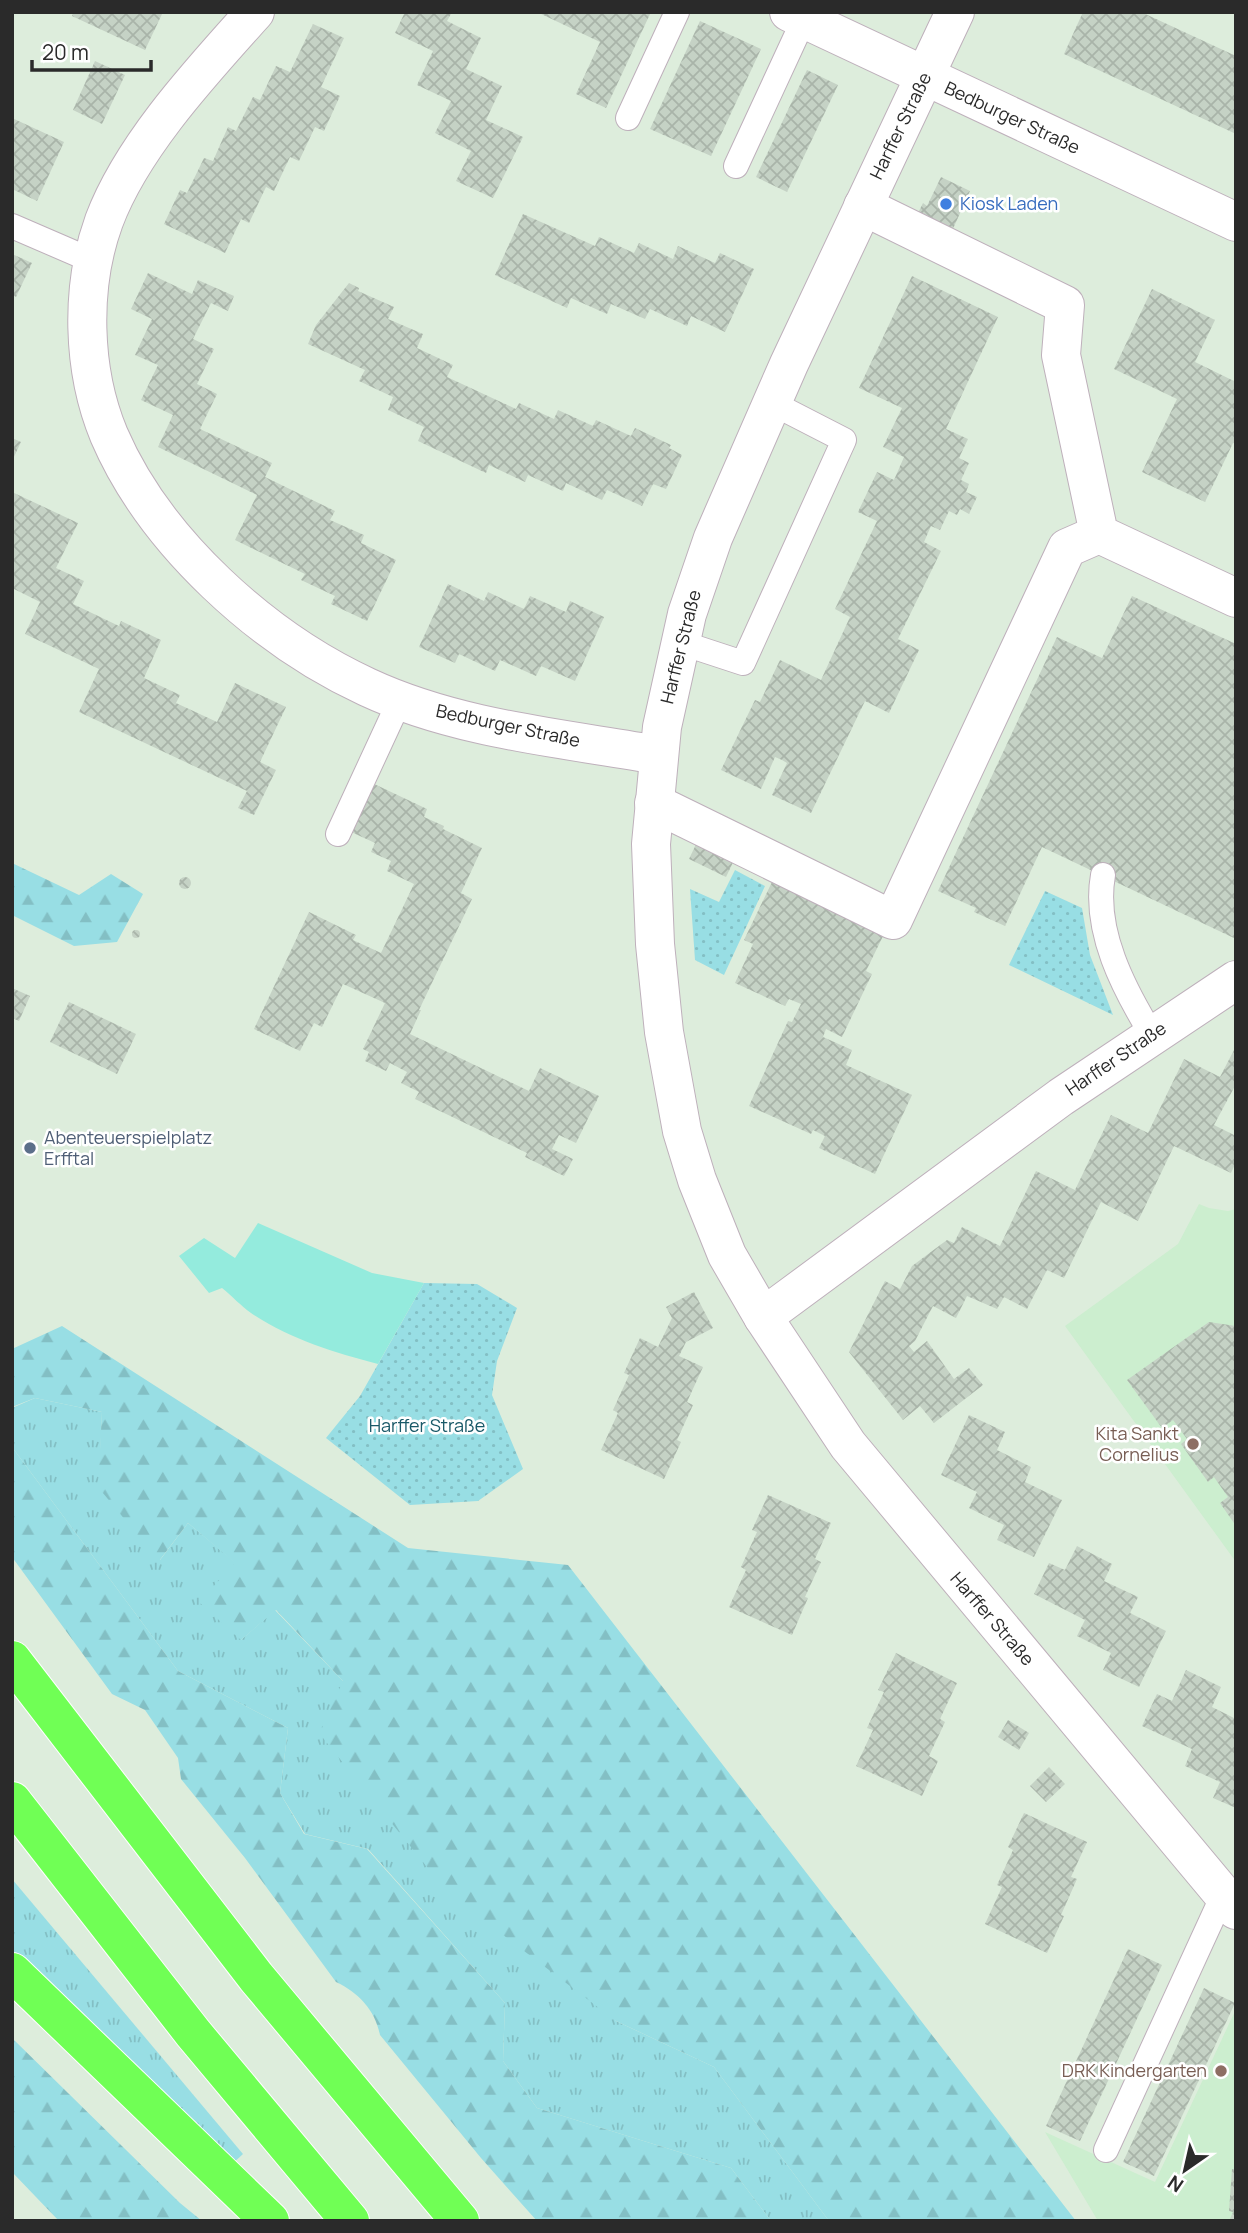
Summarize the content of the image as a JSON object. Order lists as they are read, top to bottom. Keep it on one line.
{"streets":{"street":["Bedburger Straße","Harffer Straße"]},"crossings":[["Bedburger Straße","Harffer Straße"]],"parks":["Harffer Straße"],"places":["Kiosk Laden","Abenteuerspielplatz Erfftal","Kita Sankt Cornelius","DRK Kindergarten"],"scale_bar":"20 m","north":"bottom left"}
